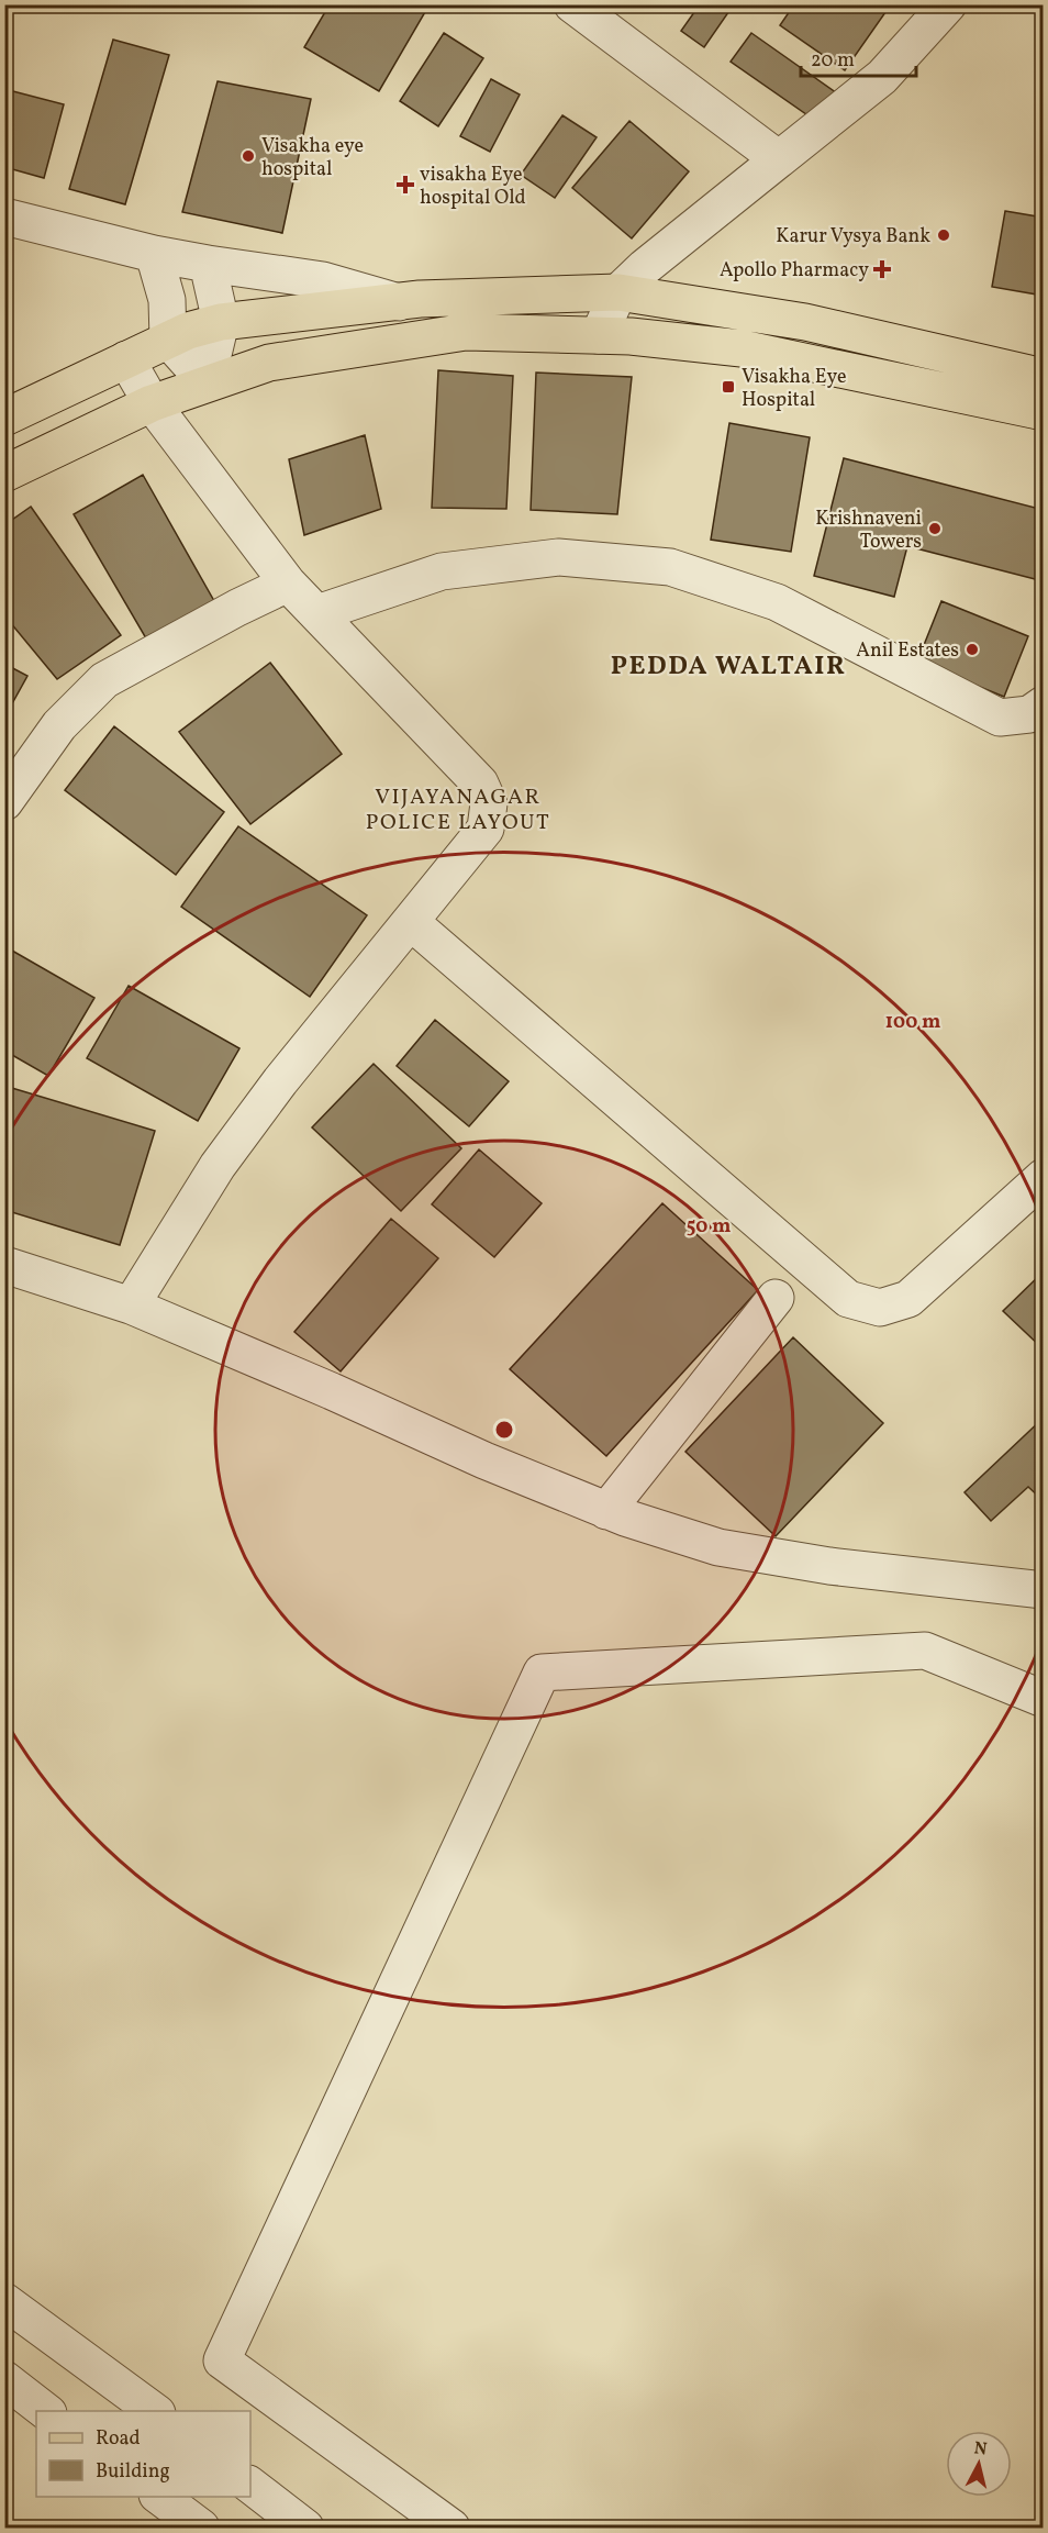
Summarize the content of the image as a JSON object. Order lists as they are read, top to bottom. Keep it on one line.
{"districts":["PEDDA WALTAIR","VIJAYANAGAR POLICE LAYOUT"],"places":{"other":["Visakha eye hospital","Karur Vysya Bank","Krishnaveni Towers","Anil Estates"],"health":["visakha Eye hospital Old","Apollo Pharmacy"],"transit":["Visakha Eye Hospital"]},"legend":["Road","Building"],"scale_bar":"20 m","north":"top","rings":["100 m","50 m"]}
